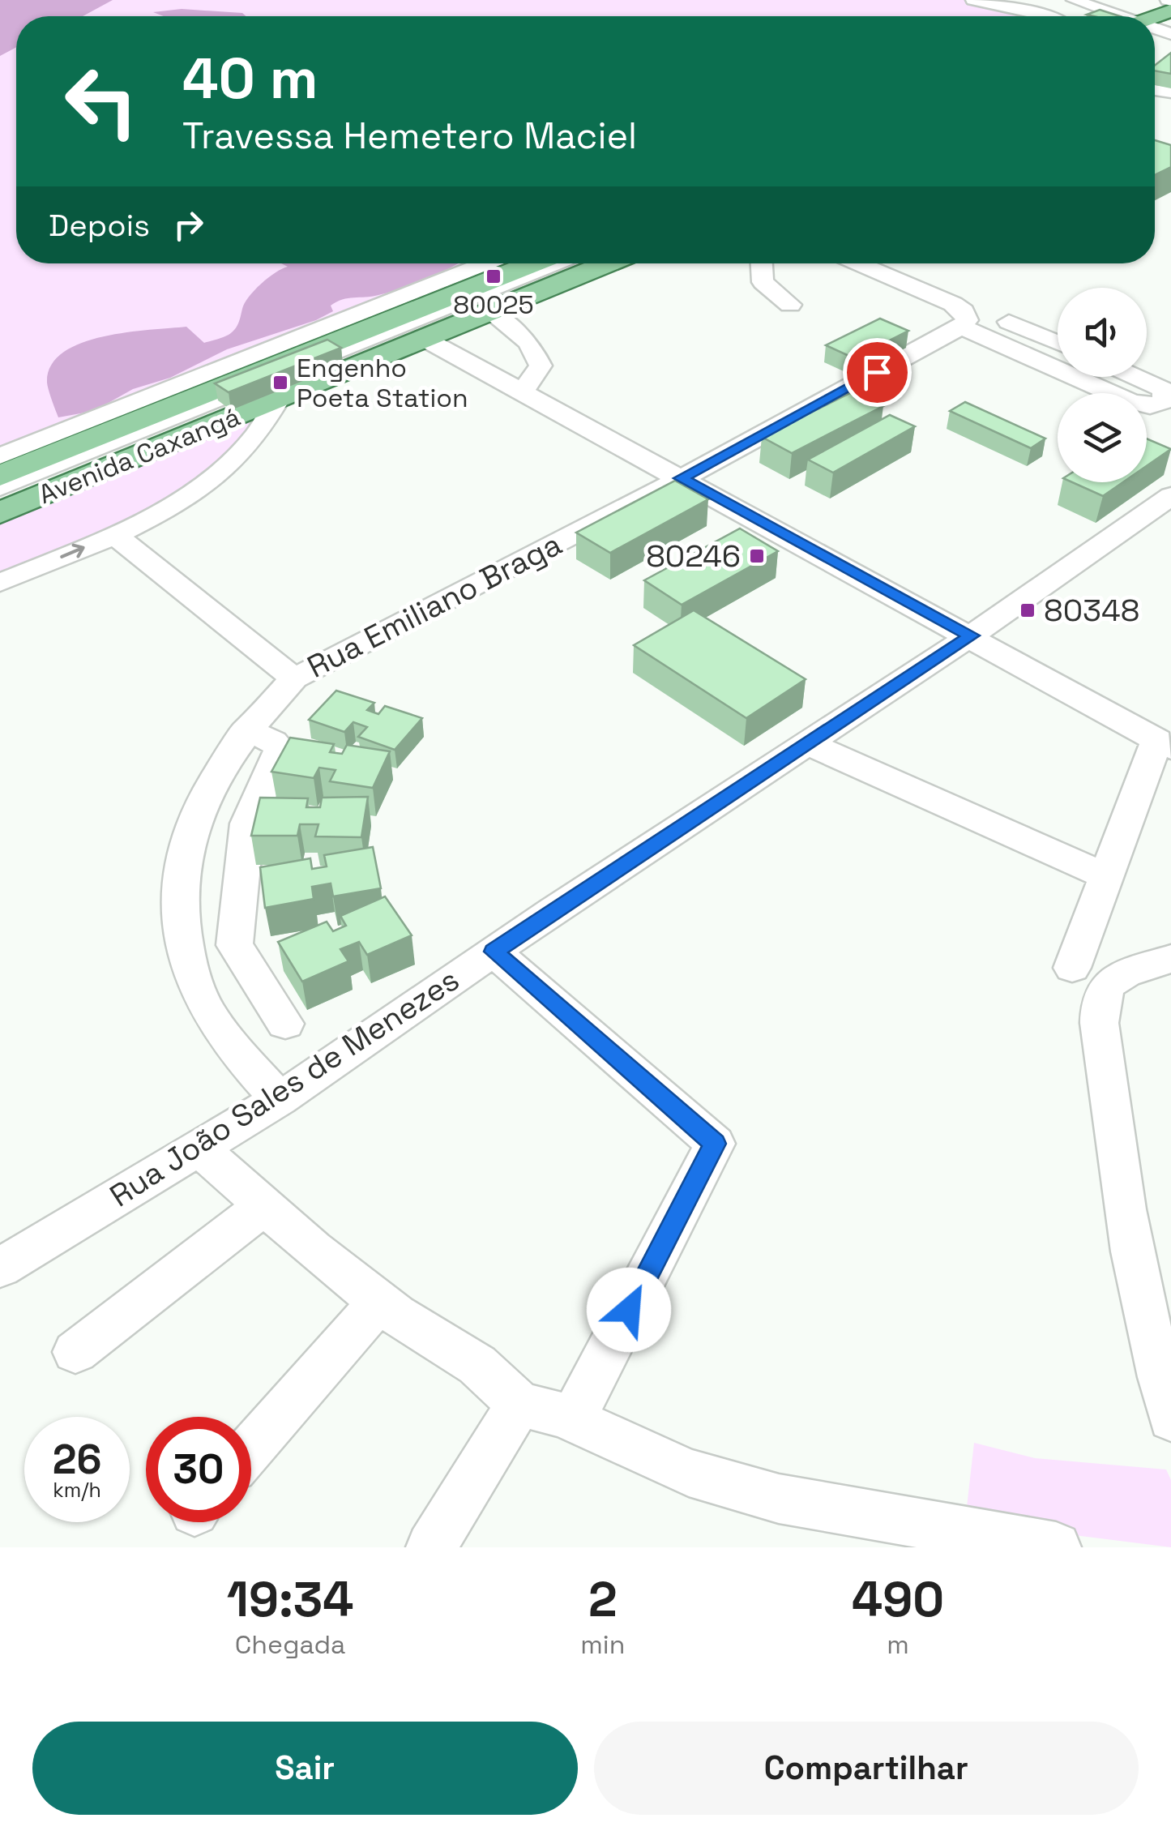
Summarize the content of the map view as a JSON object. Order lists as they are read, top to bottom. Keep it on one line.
{"streets":{"main road":["Avenida Caxangá"],"street":["Rua Emiliano Braga","Rua João Sales de Menezes"]},"crossings":[["Rua Emiliano Braga","Rua João Sales de Menezes"]],"places":{"transit":["80025","Engenho Poeta Station","80246","80348"]},"page":{"turn":["40 m","Travessa Hemetero Maciel"],"then":"Depois","speed":"26 km/h","limit":"30","eta":["19:34","Chegada","2","min","490","m"],"buttons":["Sair","Compartilhar"]}}
